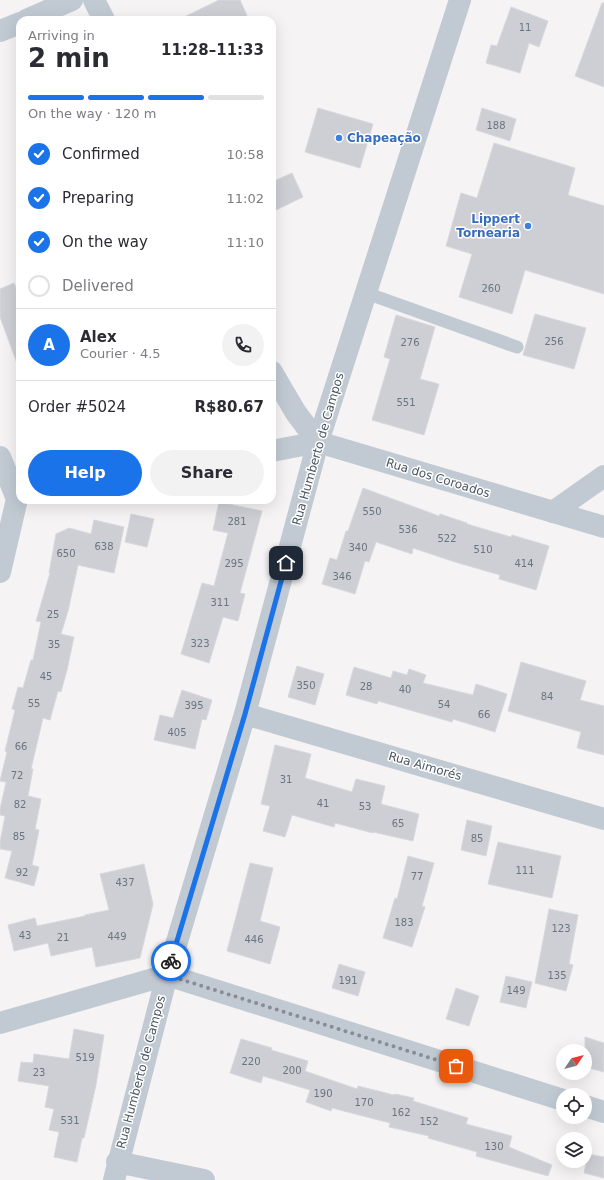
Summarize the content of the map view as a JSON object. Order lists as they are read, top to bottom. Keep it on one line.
{"streets":{"street":["Rua Humberto de Campos","Rua dos Coroados","Rua Aimorés"]},"crossings":[["Rua Humberto de Campos","Rua dos Coroados"],["Rua Humberto de Campos","Rua Aimorés"]],"places":["Chapeação","Lippert Tornearia"],"house_numbers":["11","188","260","256","276","551","550","281","536","522","638","340","510","650","295","414","346","311","25","323","35","45","350","28","40","84","55","54","395","66","405","66","72","31","41","82","53","65","85","85","111","92","77","437","183","123","43","449","21","446","135","191","149","519","220","200","23","190","170","162","531","152","130"],"north":"top right","page":{"heading":["2 min","Arriving in","11:28–11:33"],"panel":["Alex","Courier · 4.5","Order #5024","R$80.67"],"bar":"On the way · 120 m","list":[["Confirmed","10:58"],["Preparing","11:02"],["On the way","11:10"],"Delivered"],"round":"A","buttons":["Help","Share"]}}
